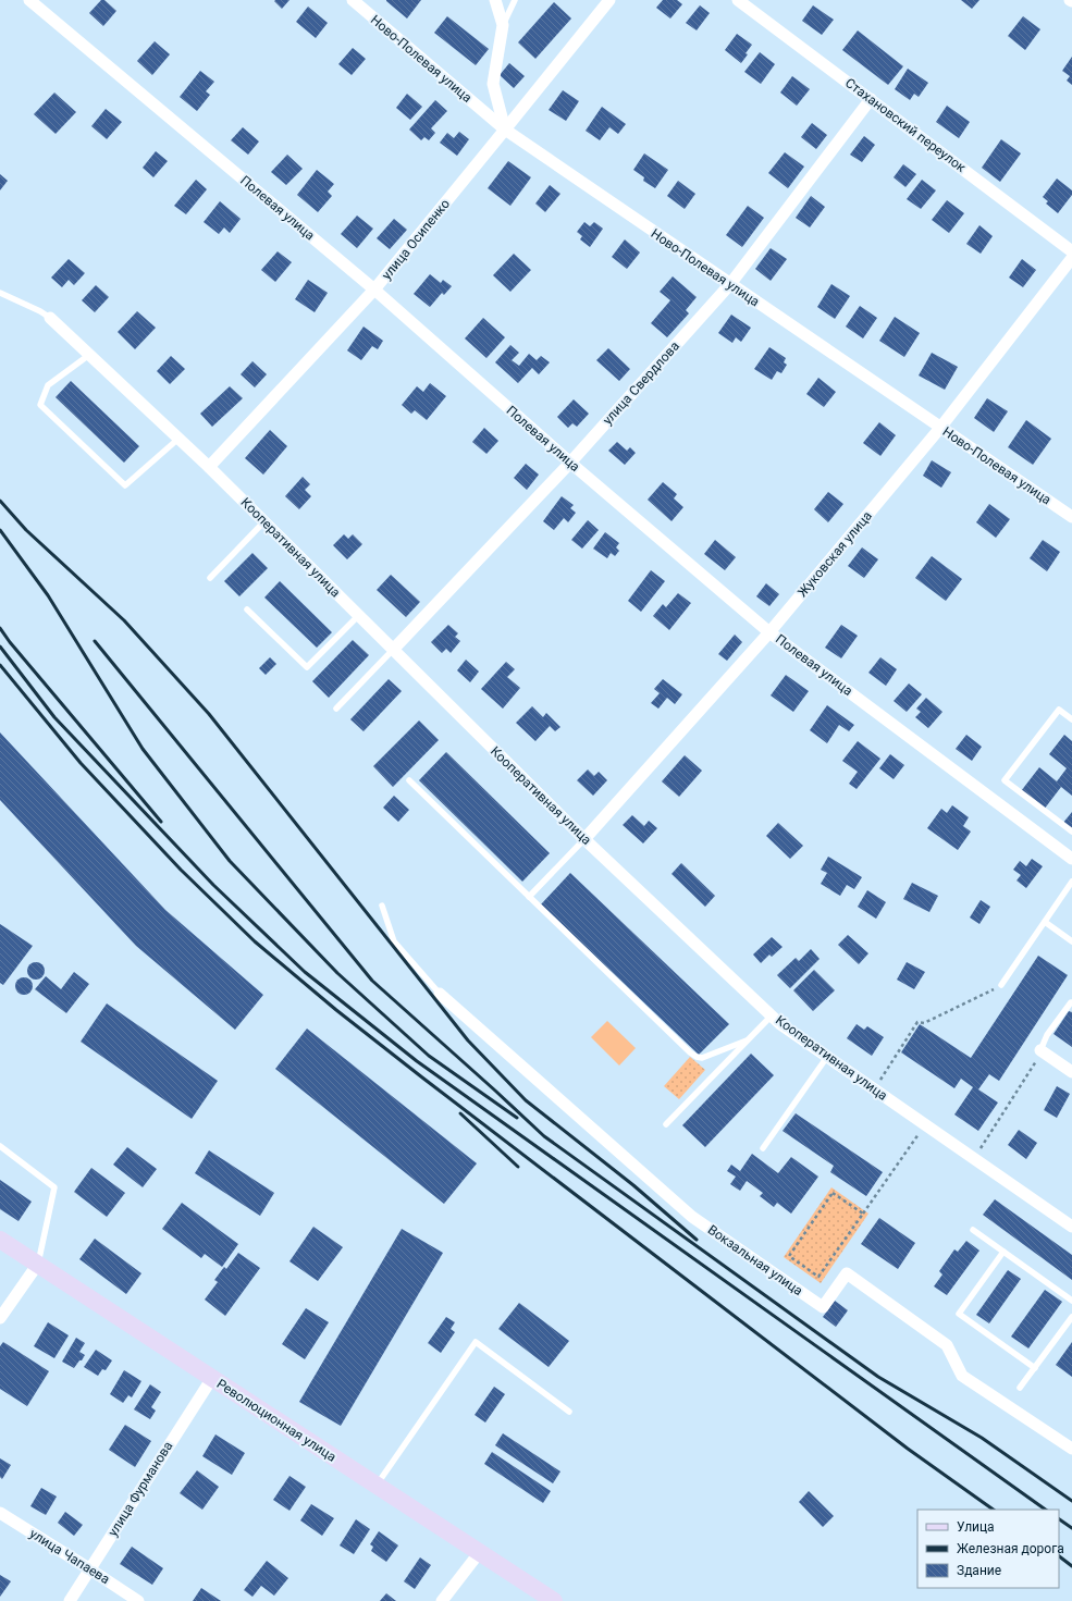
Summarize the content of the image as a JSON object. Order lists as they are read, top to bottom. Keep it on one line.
{"streets":{"main road":["Революционная улица"],"street":["Ново-Полевая улица","Стахановский переулок","Полевая улица","улица Осипенко","улица Свердлова","Кооперативная улица","Жуковская улица","Вокзальная улица","улица Фурманова","улица Чапаева"]},"crossings":[["Ново-Полевая улица","улица Осипенко"],["Ново-Полевая улица","улица Свердлова"],["Ново-Полевая улица","Жуковская улица"],["Стахановский переулок","улица Свердлова"],["Полевая улица","улица Осипенко"],["Полевая улица","улица Свердлова"],["Полевая улица","Жуковская улица"],["улица Осипенко","Кооперативная улица"],["улица Свердлова","Кооперативная улица"],["Кооперативная улица","Жуковская улица"],["Революционная улица","улица Фурманова"],["улица Фурманова","улица Чапаева"]],"legend":["Улица","Железная дорога","Здание"]}
